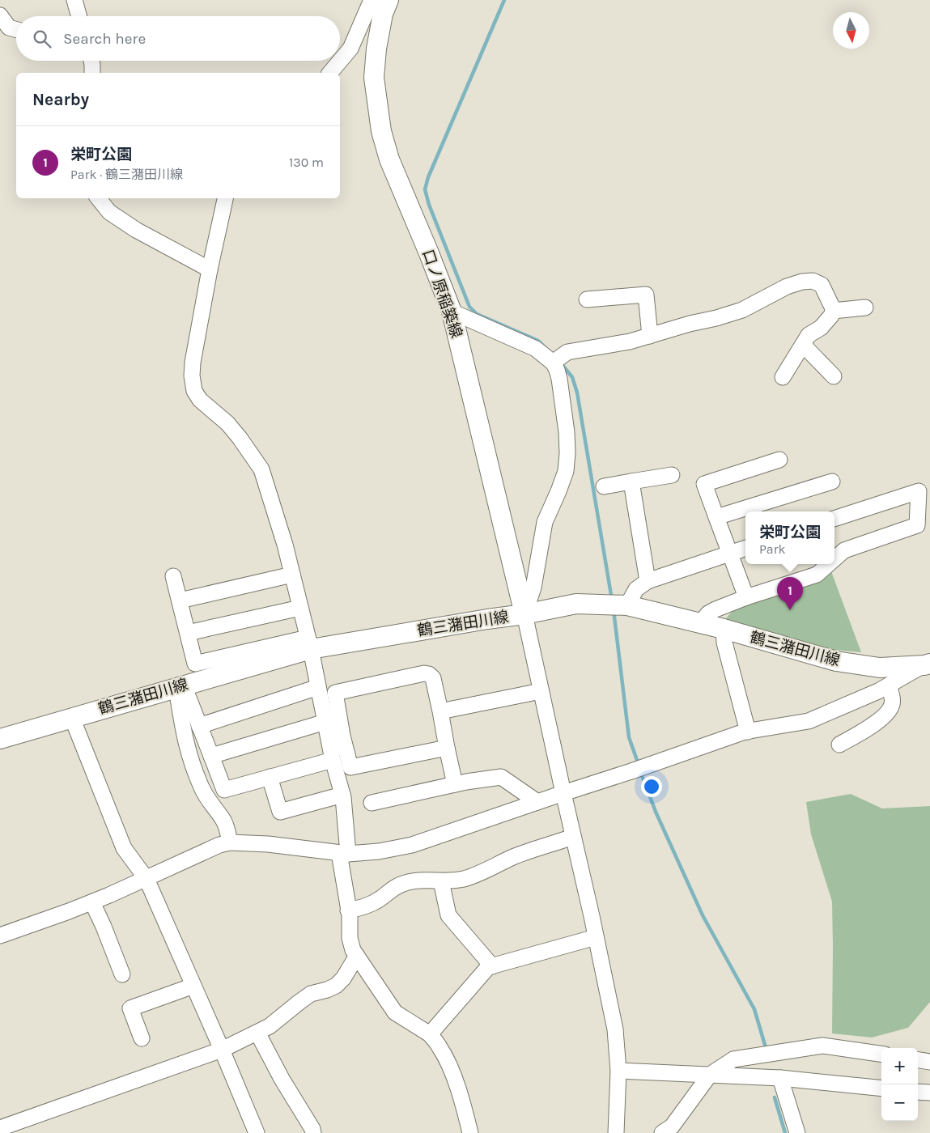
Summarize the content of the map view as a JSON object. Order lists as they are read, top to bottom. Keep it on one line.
{"streets":{"main road":["口ノ原稲築線","鶴三潴田川線"]},"crossings":[["口ノ原稲築線","鶴三潴田川線"]],"north":"bottom","page":{"search":"Search here","heading":"Nearby","list":[{"mark":"1","name":"栄町公園","note":"Park · 鶴三潴田川線","value":"130 m"}],"popup":["栄町公園","Park"],"pins":"1","map_buttons":["+","−"]}}
